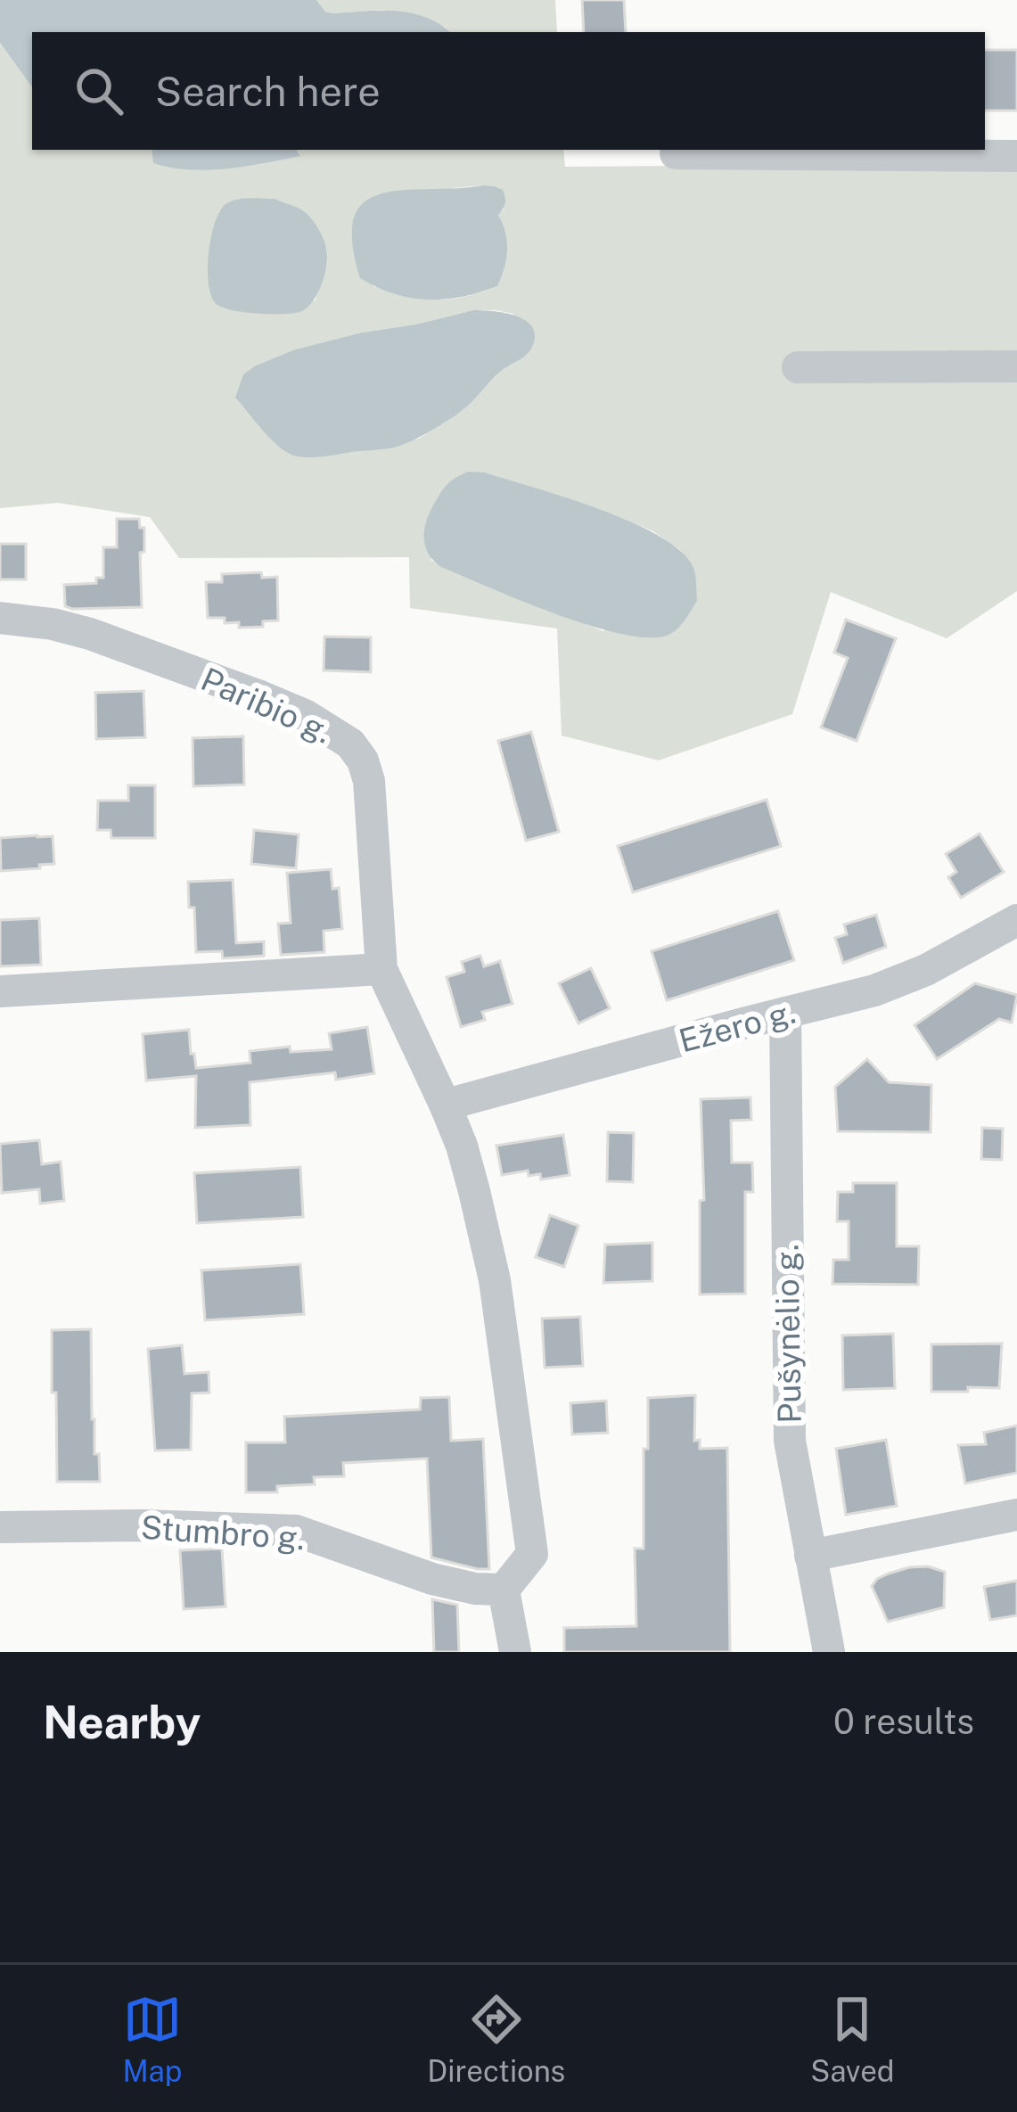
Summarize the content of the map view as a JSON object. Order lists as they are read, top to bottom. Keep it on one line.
{"streets":{"street":["Paribio g.","Ežero g.","Pušynėlio g.","Stumbro g."]},"crossings":[["Paribio g.","Ežero g."],["Paribio g.","Stumbro g."],["Ežero g.","Pušynėlio g."]],"page":{"search":"Search here","heading":["Nearby","0 results"],"nav":["Map","Directions","Saved"]}}
